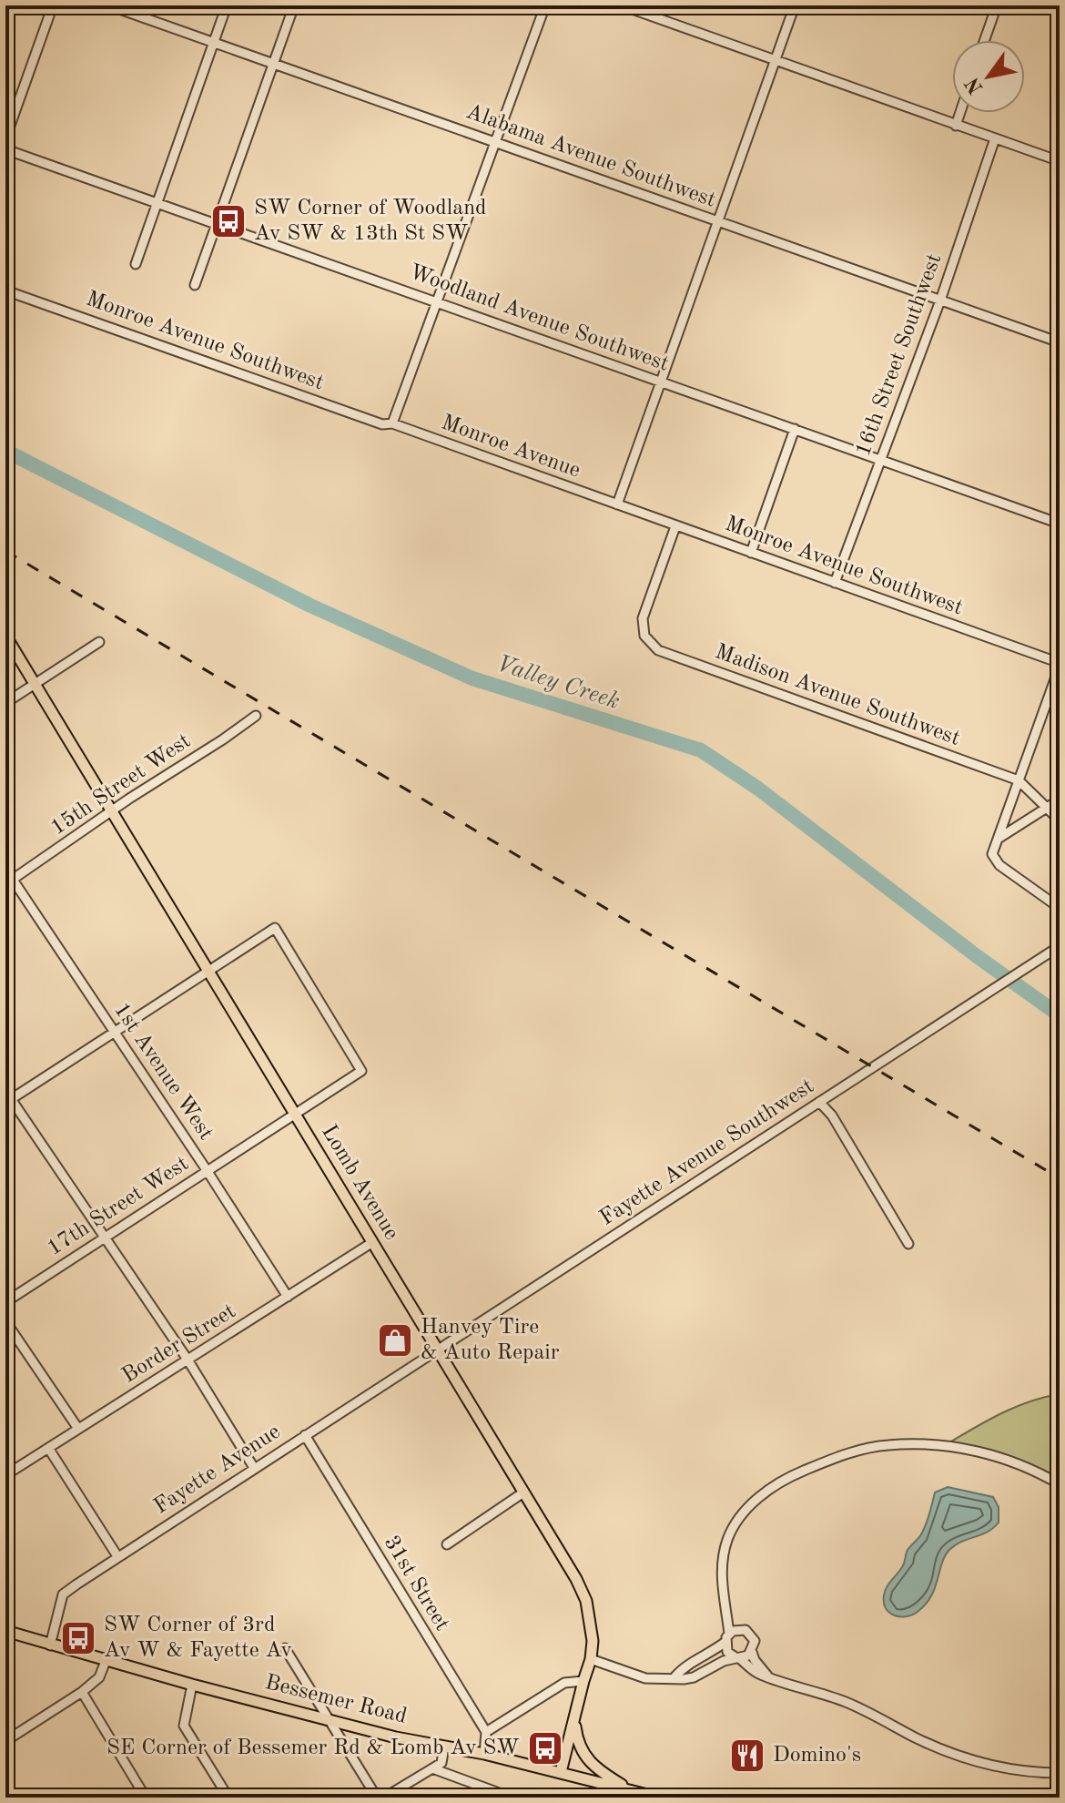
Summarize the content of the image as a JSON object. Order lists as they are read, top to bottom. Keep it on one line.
{"streets":{"main road":["Lomb Avenue","Bessemer Road"],"street":["Alabama Avenue Southwest","Woodland Avenue Southwest","Monroe Avenue Southwest","16th Street Southwest","Monroe Avenue","Madison Avenue Southwest","15th Street West","1st Avenue West","Fayette Avenue Southwest","17th Street West","Border Street","Fayette Avenue","31st Street"]},"crossings":[["Alabama Avenue Southwest","16th Street Southwest"],["Woodland Avenue Southwest","16th Street Southwest"],["Monroe Avenue Southwest","16th Street Southwest"],["Monroe Avenue Southwest","Monroe Avenue"],["Monroe Avenue Southwest","Madison Avenue Southwest"],["15th Street West","1st Avenue West"],["15th Street West","Lomb Avenue"],["1st Avenue West","17th Street West"],["1st Avenue West","Border Street"],["Fayette Avenue Southwest","Lomb Avenue"],["Fayette Avenue Southwest","Fayette Avenue"],["Lomb Avenue","17th Street West"],["Lomb Avenue","Border Street"],["Lomb Avenue","Fayette Avenue"],["Lomb Avenue","Bessemer Road"],["Fayette Avenue","31st Street"],["Fayette Avenue","Bessemer Road"]],"water":["Valley Creek"],"places":{"bus stop":["SW Corner of Woodland Av SW & 13th St SW","SW Corner of 3rd Av W & Fayette Av","SE Corner of Bessemer Rd & Lomb Av SW"],"shop":["Hanvey Tire & Auto Repair"],"restaurant":["Domino's"]},"north":"bottom left"}
